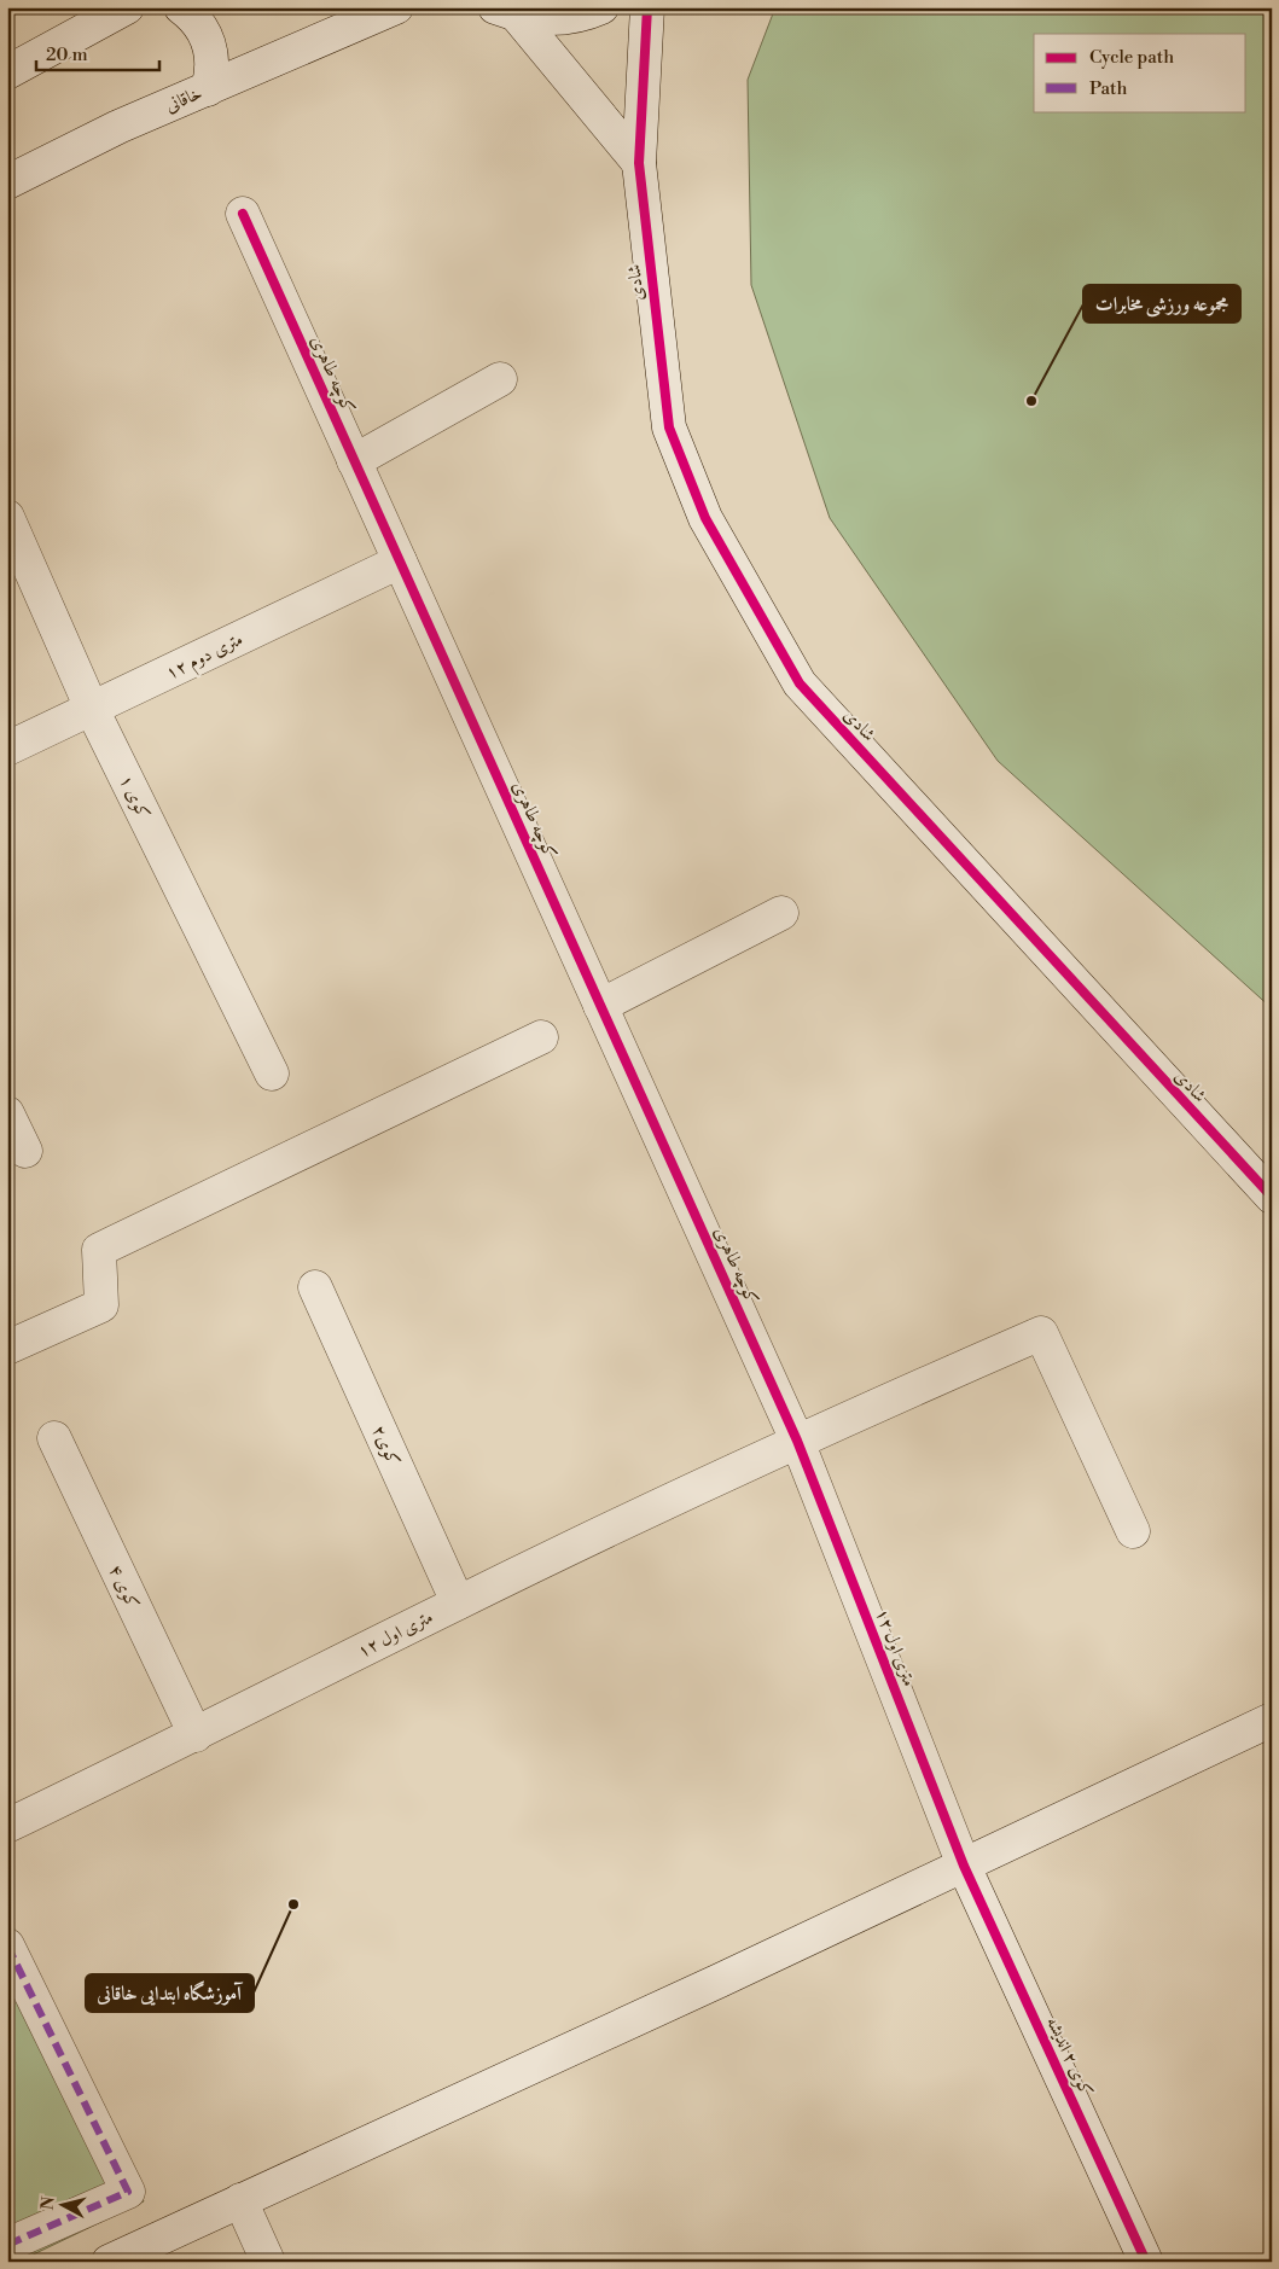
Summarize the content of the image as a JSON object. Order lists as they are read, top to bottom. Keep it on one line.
{"streets":{"street":["خاقانی","شادی","کوچه طاهری","۱۲ متری دوم","کوی ۱","کوی۲","کوی ۴","۱۲ متری اول","کوی ۲ اندیشه"]},"crossings":[["کوچه طاهری","۱۲ متری دوم"],["کوچه طاهری","۱۲ متری اول"],["۱۲ متری دوم","کوی ۱"],["کوی۲","۱۲ متری اول"],["کوی ۴","۱۲ متری اول"],["۱۲ متری اول","کوی ۲ اندیشه"]],"places":["مجموعه ورزشی مخابرات","آموزشگاه ابتدایی خاقانی"],"legend":["Cycle path","Path"],"scale_bar":"20 m","north":"left"}
